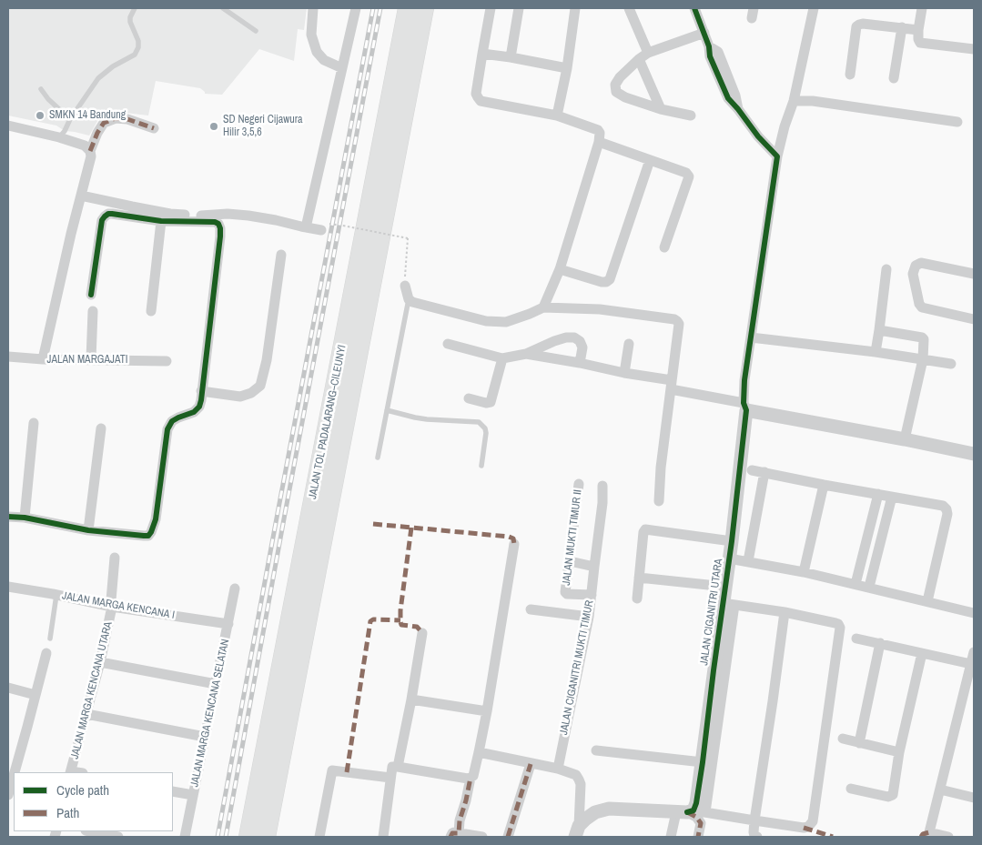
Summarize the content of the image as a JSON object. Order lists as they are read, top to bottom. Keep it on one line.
{"streets":{"highway":["JALAN TOL PADALARANG–CILEUNYI"],"street":["JALAN MARGAJATI","JALAN MUKTI TIMUR II","JALAN MARGA KENCANA I","JALAN CIGANITRI UTARA","JALAN CIGANITRI MUKTI TIMUR","JALAN MARGA KENCANA UTARA","JALAN MARGA KENCANA SELATAN"]},"crossings":[["JALAN MUKTI TIMUR II","JALAN CIGANITRI MUKTI TIMUR"],["JALAN MARGA KENCANA I","JALAN MARGA KENCANA UTARA"],["JALAN MARGA KENCANA I","JALAN MARGA KENCANA SELATAN"]],"places":["SMKN 14 Bandung","SD Negeri Cijawura Hilir 3,5,6"],"legend":["Cycle path","Path"]}
